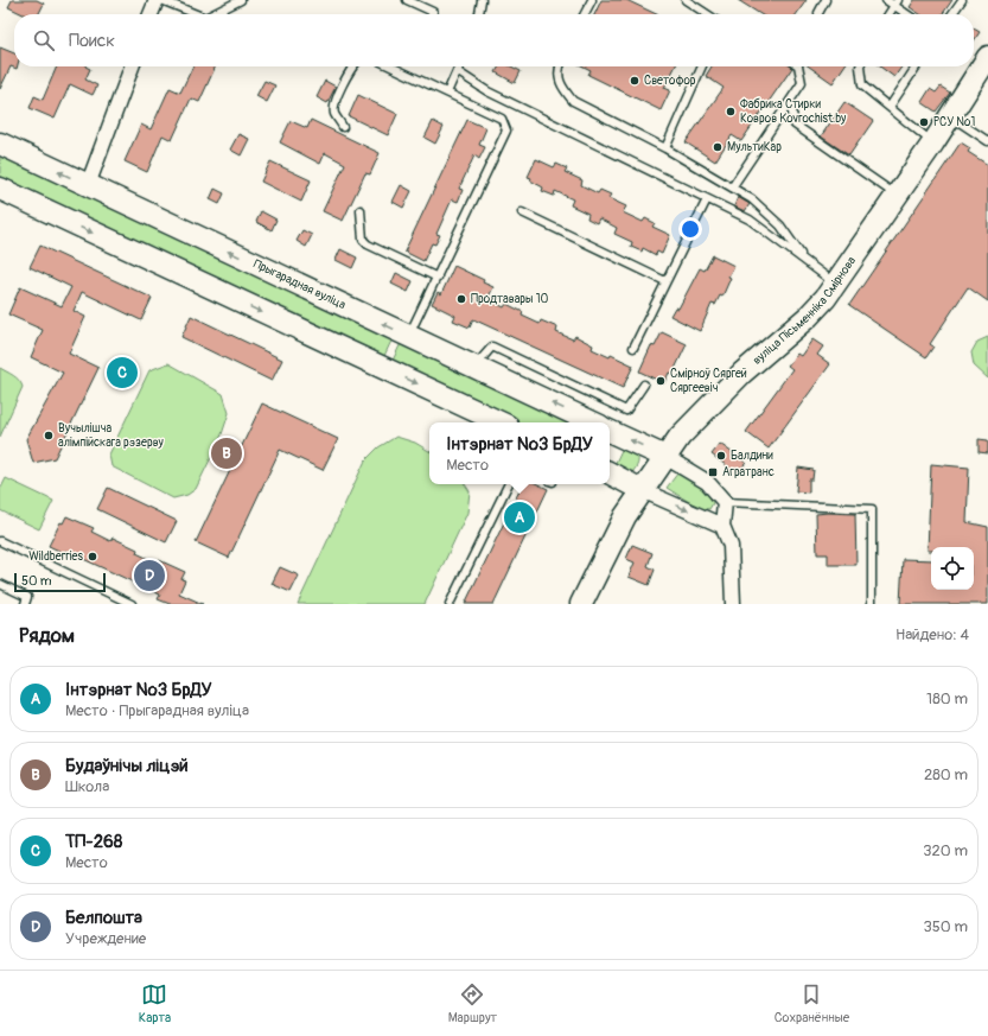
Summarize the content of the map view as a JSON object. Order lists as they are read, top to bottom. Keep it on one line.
{"streets":{"street":["Прыгарадная вуліца","вуліца Пісьменніка Смірнова"]},"places":{"other":["Светофор","Фабрика Стирки Ковров Kovrochist.by","РСУ №1","МультиКар","Продтавары 10","Смірноў Сяргей Сяргеевіч","Вучылішча алімпійскага рэзерву","Балдини","Wildberries"],"transit":["Агратранс"]},"scale_bar":"50 m","page":{"search":"Поиск","pins":["C","B","A","D"],"popup":["Інтэрнат №3 БрДУ","Место"],"scale":"50 m","heading":["Рядом","Найдено: 4"],"list":[{"mark":"A","name":"Інтэрнат №3 БрДУ","note":"Место · Прыгарадная вуліца","value":"180 m"},{"mark":"B","name":"Будаўнічы ліцэй","note":"Школа","value":"280 m"},{"mark":"C","name":"ТП-268","note":"Место","value":"320 m"},{"mark":"D","name":"Белпошта","note":"Учреждение","value":"350 m"}],"nav":["Карта","Маршрут","Сохранённые"]}}
